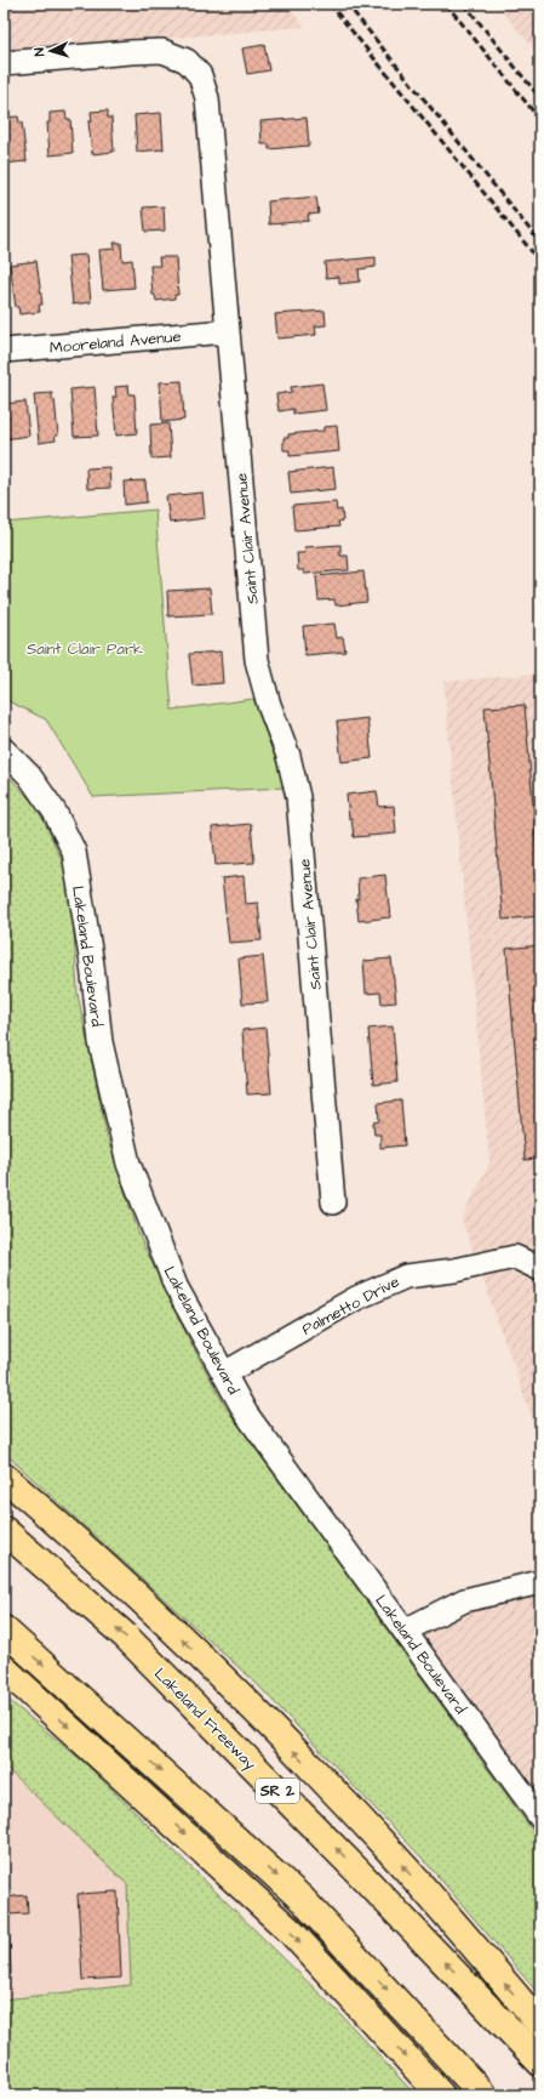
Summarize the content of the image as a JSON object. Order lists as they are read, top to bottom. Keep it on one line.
{"streets":{"highway":["Lakeland Freeway","SR 2"],"street":["Mooreland Avenue","Saint Clair Avenue","Lakeland Boulevard","Palmetto Drive"]},"crossings":[["Mooreland Avenue","Saint Clair Avenue"],["Lakeland Boulevard","Palmetto Drive"]],"parks":["Saint Clair Park"],"north":"left"}
